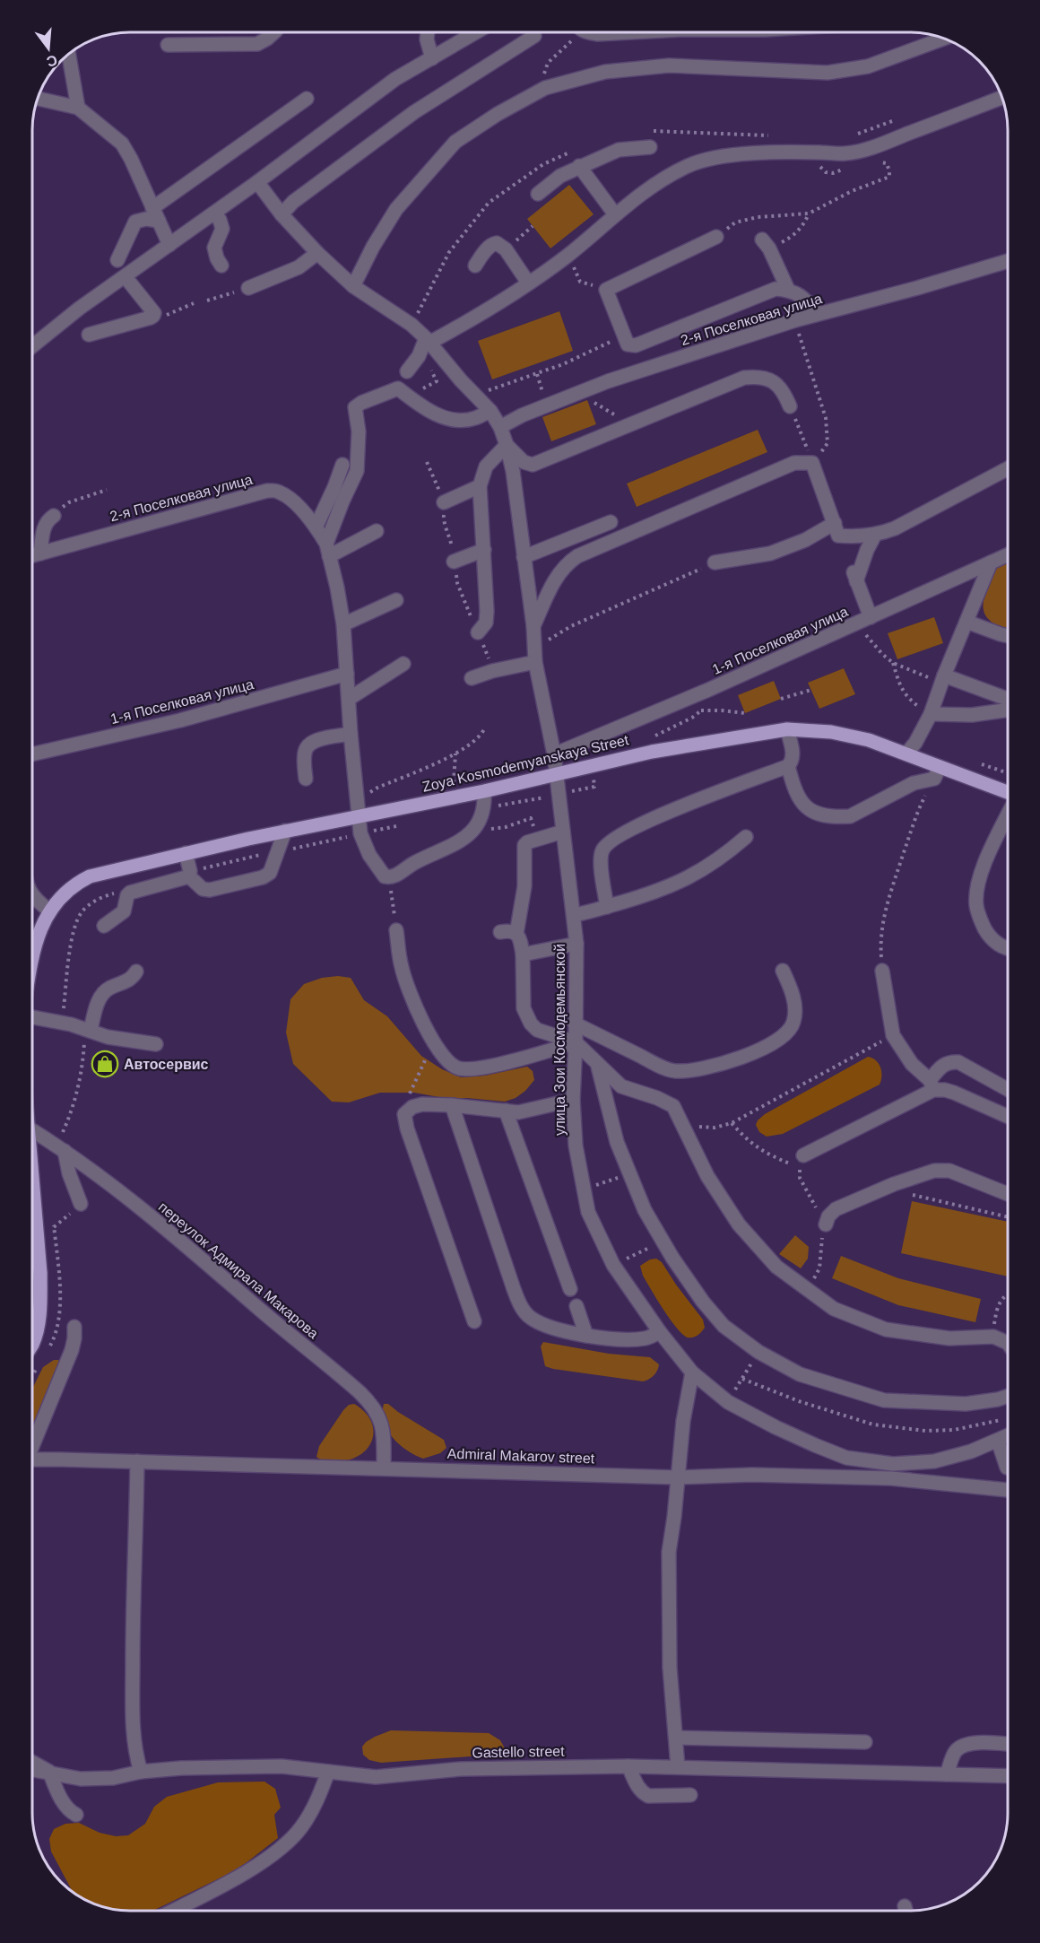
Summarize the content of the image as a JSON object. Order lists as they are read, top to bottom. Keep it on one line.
{"streets":{"main road":["Zoya Kosmodemyanskaya Street"],"street":["2-я Поселковая улица","1-я Поселковая улица","улица Зои Космодемьянской","переулок Адмирала Макарова","Admiral Makarov street","Gastello street"]},"crossings":[["2-я Поселковая улица","1-я Поселковая улица"],["2-я Поселковая улица","Zoya Kosmodemyanskaya Street"],["2-я Поселковая улица","улица Зои Космодемьянской"],["1-я Поселковая улица","улица Зои Космодемьянской"],["Zoya Kosmodemyanskaya Street","улица Зои Космодемьянской"],["переулок Адмирала Макарова","Admiral Makarov street"]],"places":{"shop":["Автосервис"]},"north":"bottom"}
